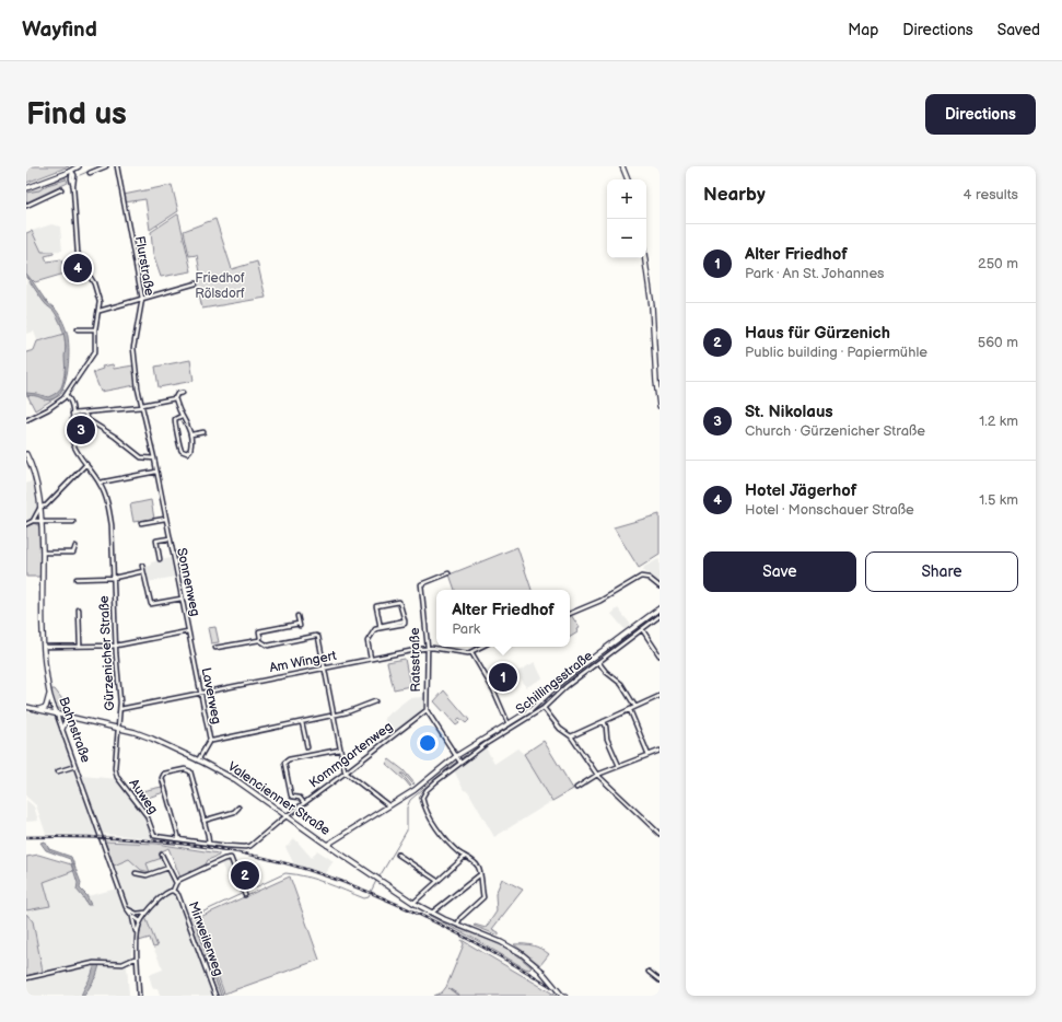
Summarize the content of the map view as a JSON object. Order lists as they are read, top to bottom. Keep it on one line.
{"streets":{"main road":["Schillingsstraße","Bahnstraße","Valencienner Straße"],"street":["Flurstraße","Sonnenweg","Gürzenicher Straße","Ratsstraße","Am Wingert","Laverweg","Kommgartenweg","Auweg","Mirweilerweg"]},"crossings":[["Flurstraße","Sonnenweg"],["Sonnenweg","Laverweg"],["Gürzenicher Straße","Am Wingert"],["Gürzenicher Straße","Auweg"],["Gürzenicher Straße","Valencienner Straße"],["Ratsstraße","Am Wingert"],["Ratsstraße","Schillingsstraße"],["Ratsstraße","Kommgartenweg"],["Am Wingert","Laverweg"],["Schillingsstraße","Valencienner Straße"],["Laverweg","Valencienner Straße"],["Bahnstraße","Valencienner Straße"],["Kommgartenweg","Auweg"],["Kommgartenweg","Valencienner Straße"],["Auweg","Valencienner Straße"]],"parks":["Friedhof Rölsdorf"],"page":{"header":"Wayfind","nav":["Map","Directions","Saved"],"buttons":["Directions",["Save","Share"]],"title":"Find us","heading":["Nearby","4 results"],"map_buttons":["+","−"],"list":[{"mark":"1","name":"Alter Friedhof","note":"Park · An St. Johannes","value":"250 m"},{"mark":"2","name":"Haus für Gürzenich","note":"Public building · Papiermühle","value":"560 m"},{"mark":"3","name":"St. Nikolaus","note":"Church · Gürzenicher Straße","value":"1.2 km"},{"mark":"4","name":"Hotel Jägerhof","note":"Hotel · Monschauer Straße","value":"1.5 km"}],"pins":["4","3","1","2"],"popup":["Alter Friedhof","Park"]}}
